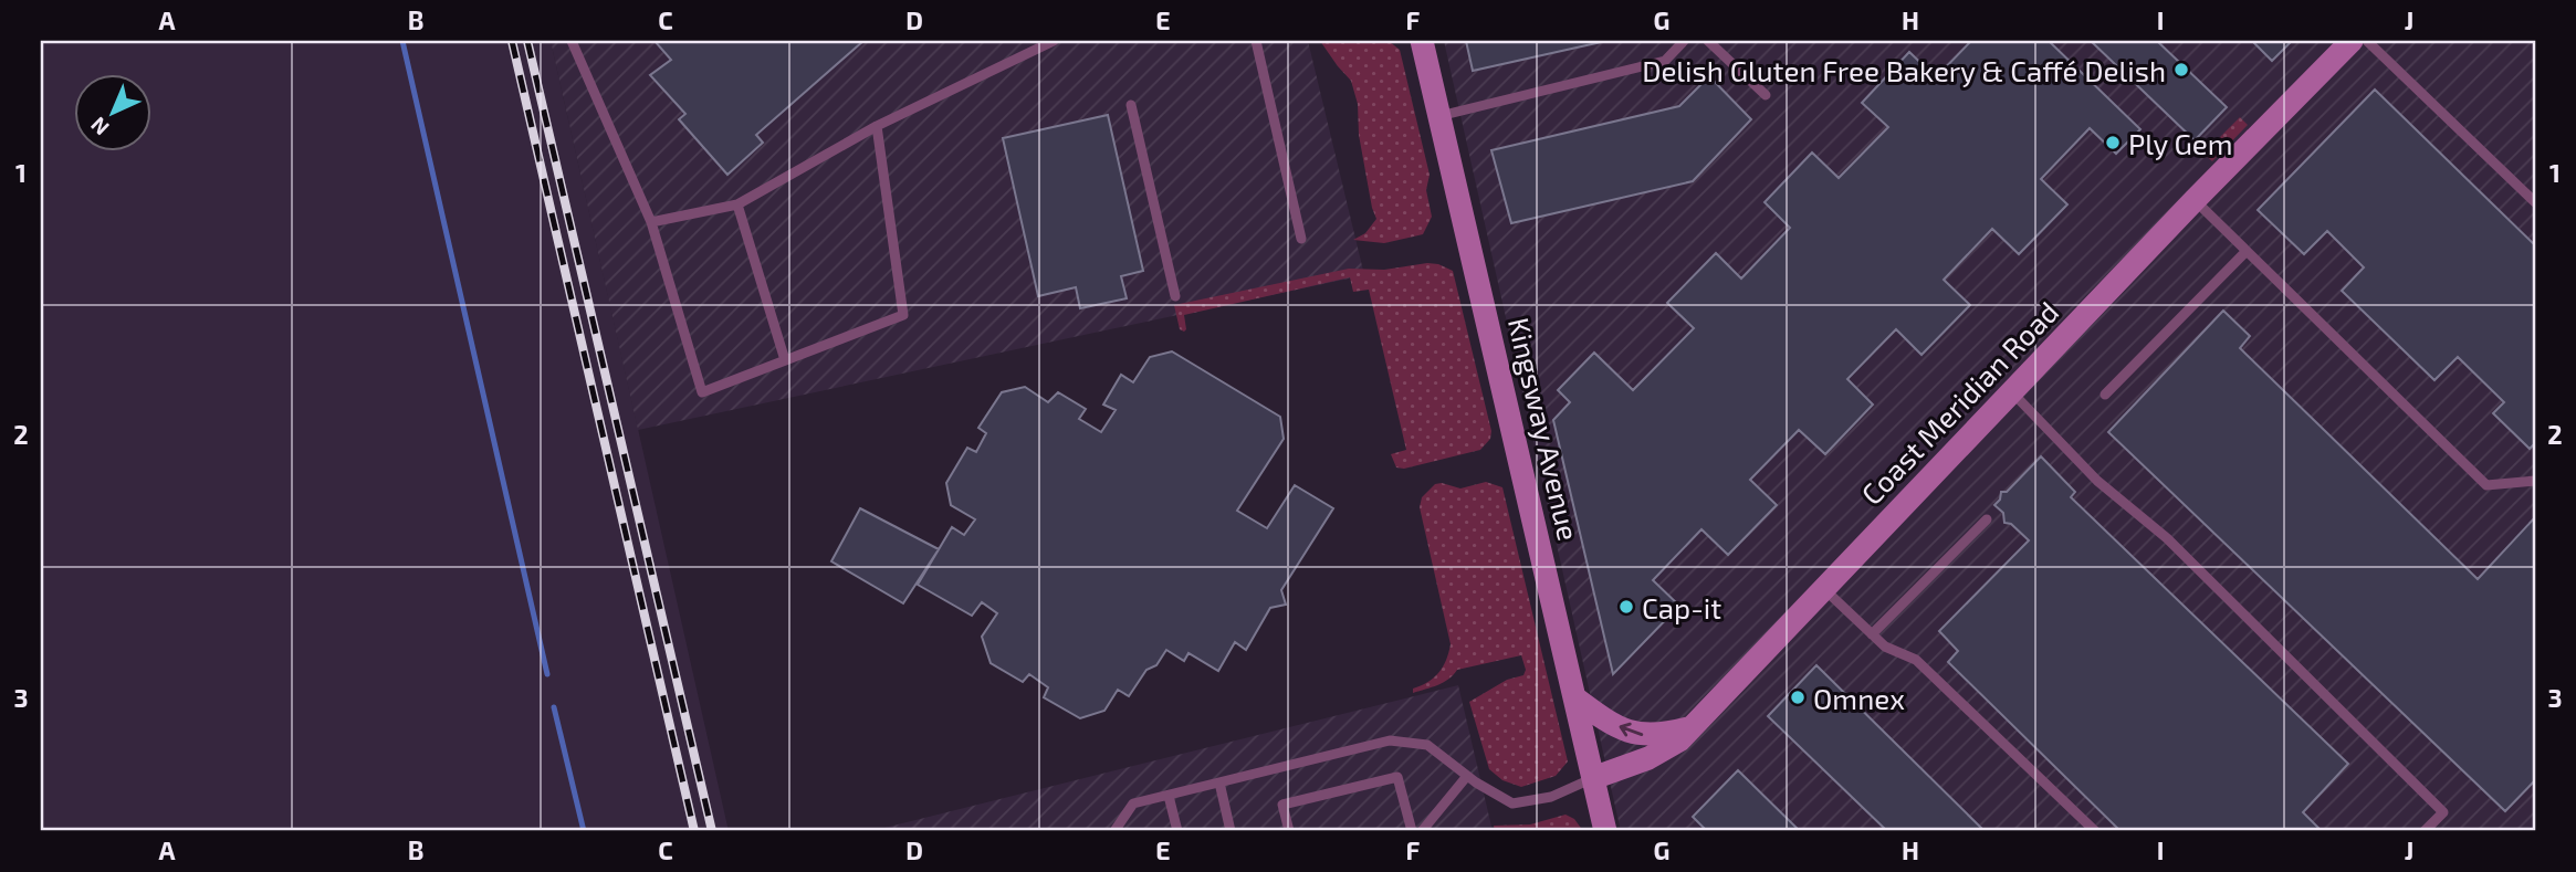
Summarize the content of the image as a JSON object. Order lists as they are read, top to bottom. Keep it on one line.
{"streets":{"street":["Coast Meridian Road","Kingsway Avenue"]},"crossings":[["Coast Meridian Road","Kingsway Avenue"]],"places":["Delish Gluten Free Bakery & Caffé Delish","Ply Gem","Cap-it","Omnex"],"north":"bottom left","grid":{"columns":["A","B","C","D","E","F","G","H","I","J"],"rows":["1","2","3"]}}
